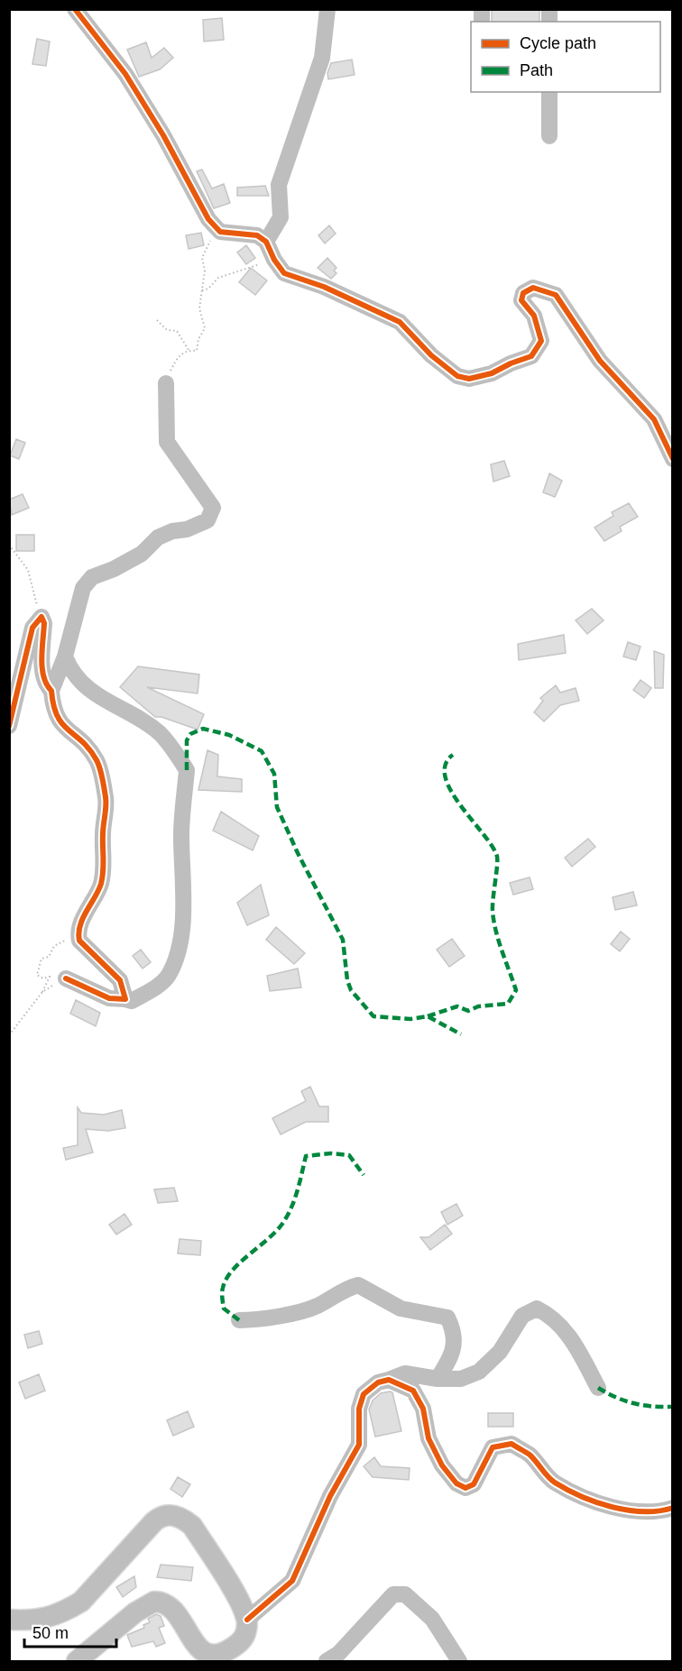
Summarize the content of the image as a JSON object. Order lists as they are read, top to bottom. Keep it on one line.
{"legend":["Cycle path","Path"],"scale_bar":"50 m"}
